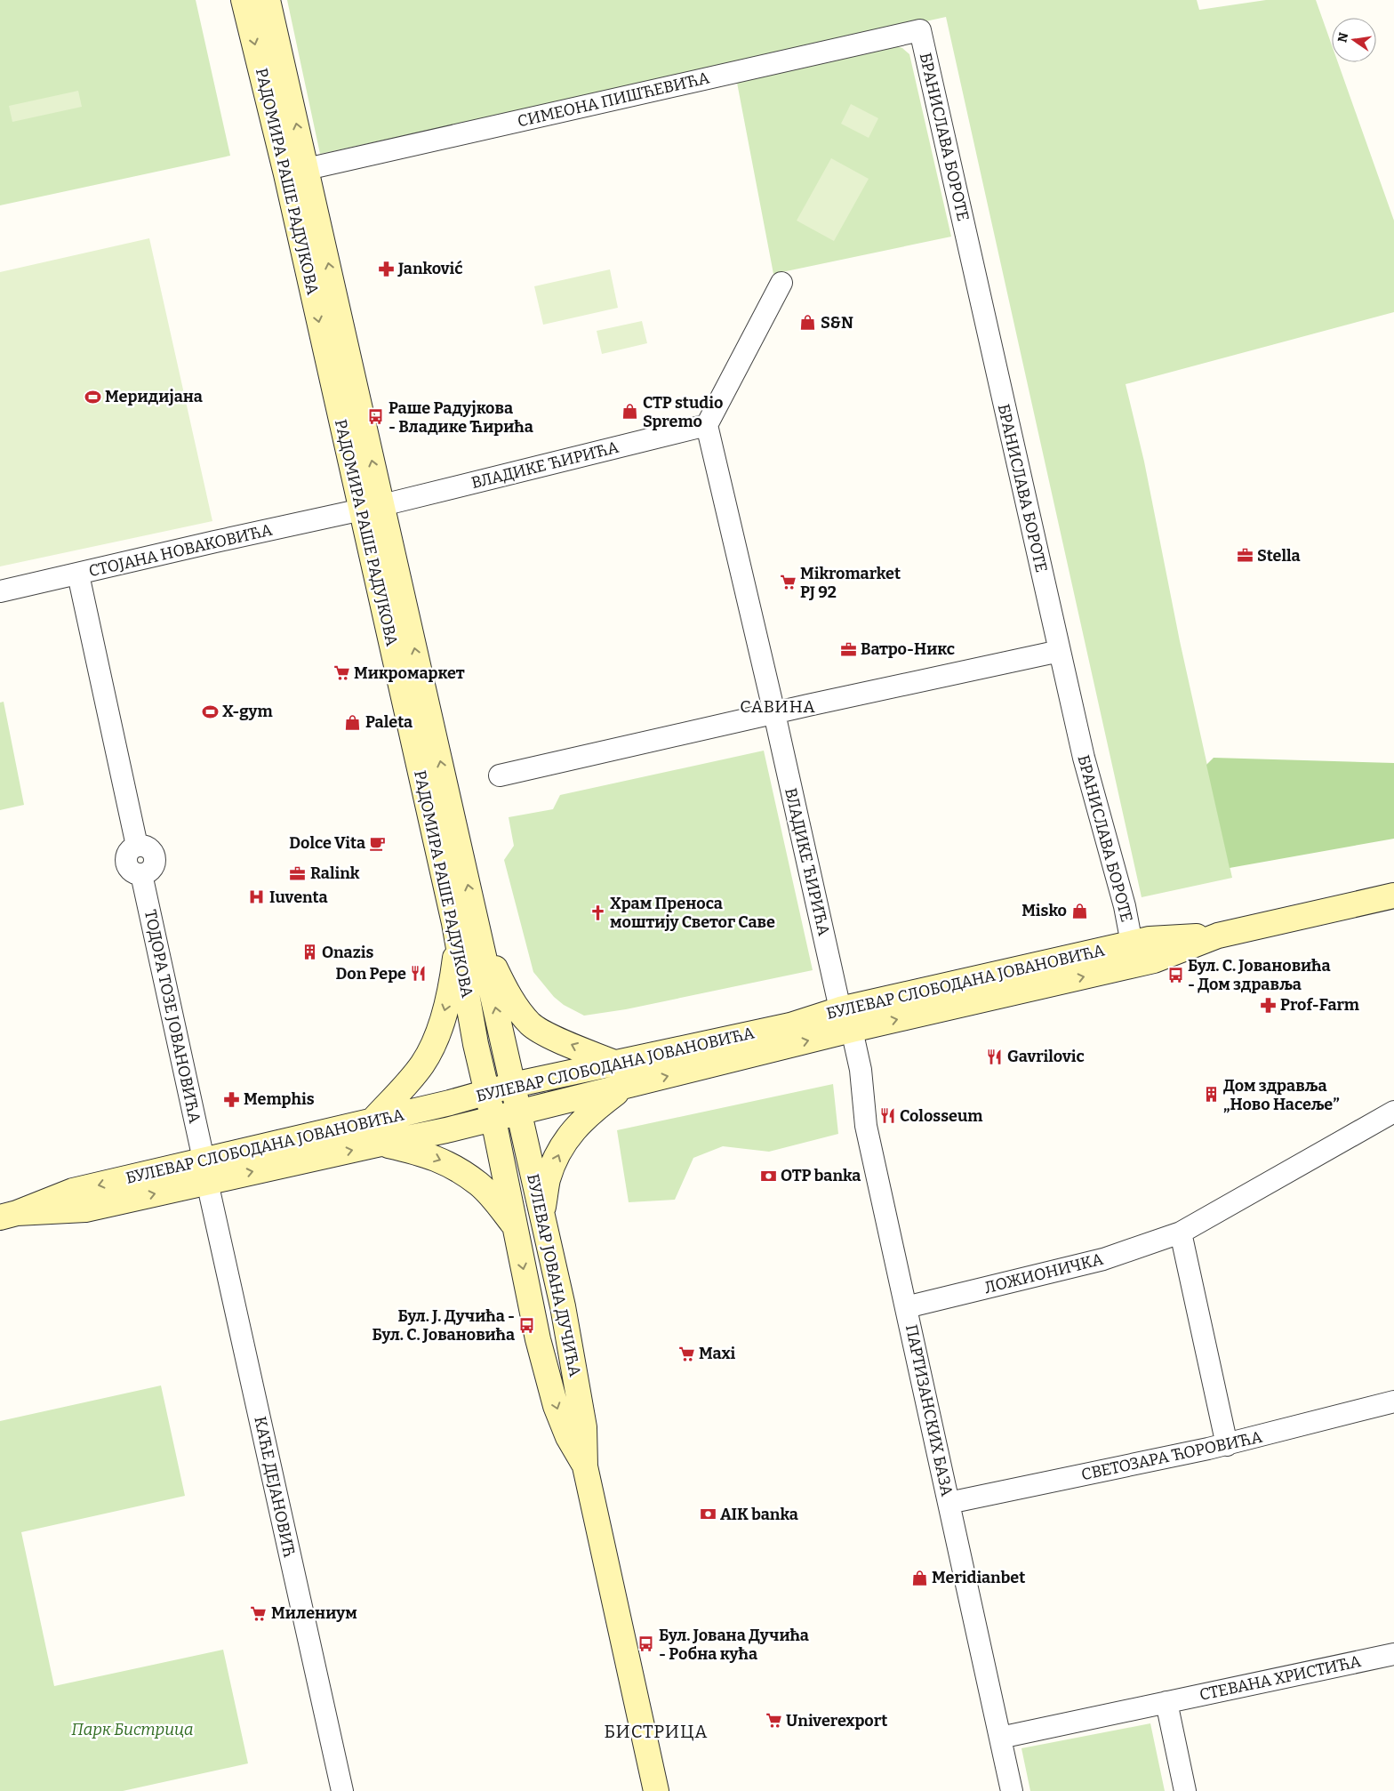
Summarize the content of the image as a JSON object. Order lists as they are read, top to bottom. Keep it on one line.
{"streets":{"street":["СИМЕОНА ПИШЋЕВИЋА","БРАНИСЛАВА БОРОТЕ","РАДОМИРА РАШЕ РАДУЈКОВА","ВЛАДИКЕ ЋИРИЋА","СТОЈАНА НОВАКОВИЋА","БУЛЕВАР СЛОБОДАНА ЈОВАНОВИЋА","ТОДОРА ТОЗЕ ЈОВАНОВИЋА","ЛОЖИОНИЧКА","БУЛЕВАР ЈОВАНА ДУЧИЋА","ПАРТИЗАНСКИХ БАЗА","СВЕТОЗАРА ЋОРОВИЋА","КАЋЕ ДЕЈАНОВИЋ","СТЕВАНА ХРИСТИЋА"]},"crossings":[["СИМЕОНА ПИШЋЕВИЋА","БРАНИСЛАВА БОРОТЕ"],["СИМЕОНА ПИШЋЕВИЋА","РАДОМИРА РАШЕ РАДУЈКОВА"],["БРАНИСЛАВА БОРОТЕ","БУЛЕВАР СЛОБОДАНА ЈОВАНОВИЋА"],["РАДОМИРА РАШЕ РАДУЈКОВА","ВЛАДИКЕ ЋИРИЋА"],["РАДОМИРА РАШЕ РАДУЈКОВА","СТОЈАНА НОВАКОВИЋА"],["РАДОМИРА РАШЕ РАДУЈКОВА","БУЛЕВАР СЛОБОДАНА ЈОВАНОВИЋА"],["РАДОМИРА РАШЕ РАДУЈКОВА","БУЛЕВАР ЈОВАНА ДУЧИЋА"],["ВЛАДИКЕ ЋИРИЋА","СТОЈАНА НОВАКОВИЋА"],["ВЛАДИКЕ ЋИРИЋА","БУЛЕВАР СЛОБОДАНА ЈОВАНОВИЋА"],["ВЛАДИКЕ ЋИРИЋА","ПАРТИЗАНСКИХ БАЗА"],["СТОЈАНА НОВАКОВИЋА","ТОДОРА ТОЗЕ ЈОВАНОВИЋА"],["БУЛЕВАР СЛОБОДАНА ЈОВАНОВИЋА","ТОДОРА ТОЗЕ ЈОВАНОВИЋА"],["БУЛЕВАР СЛОБОДАНА ЈОВАНОВИЋА","БУЛЕВАР ЈОВАНА ДУЧИЋА"],["БУЛЕВАР СЛОБОДАНА ЈОВАНОВИЋА","ПАРТИЗАНСКИХ БАЗА"],["БУЛЕВАР СЛОБОДАНА ЈОВАНОВИЋА","КАЋЕ ДЕЈАНОВИЋ"],["ТОДОРА ТОЗЕ ЈОВАНОВИЋА","КАЋЕ ДЕЈАНОВИЋ"],["ЛОЖИОНИЧКА","ПАРТИЗАНСКИХ БАЗА"],["ПАРТИЗАНСКИХ БАЗА","СВЕТОЗАРА ЋОРОВИЋА"],["ПАРТИЗАНСКИХ БАЗА","СТЕВАНА ХРИСТИЋА"]],"districts":["САВИНА","БИСТРИЦА"],"parks":["Парк Бистрица"],"places":{"pharmacy":["Janković","Prof-Farm","Memphis"],"shop":["S&N","CTP studio Spremo","Paleta","Misko","Meridianbet"],"sports":["Меридијана","X-gym"],"bus stop":["Раше Радујкова - Владике Ћирића","Бул. С. Јовановића - Дом здравља","Бул. Ј. Дучића - Бул. С. Јовановића","Бул. Јована Дучића - Робна кућа"],"office":["Stella","Ватро-Никс","Ralink"],"supermarket":["Mikromarket PJ 92","Микромаркет","Maxi","Милениум","Univerexport"],"cafe":["Dolce Vita"],"hospital":["Iuventa"],"church":["Храм Преноса моштију Светог Саве"],"building":["Onazis","Дом здравља „Ново Насеље”"],"restaurant":["Don Pepe","Gavrilovic","Colosseum"],"bank":["OTP banka","AIK banka"]},"north":"left"}
